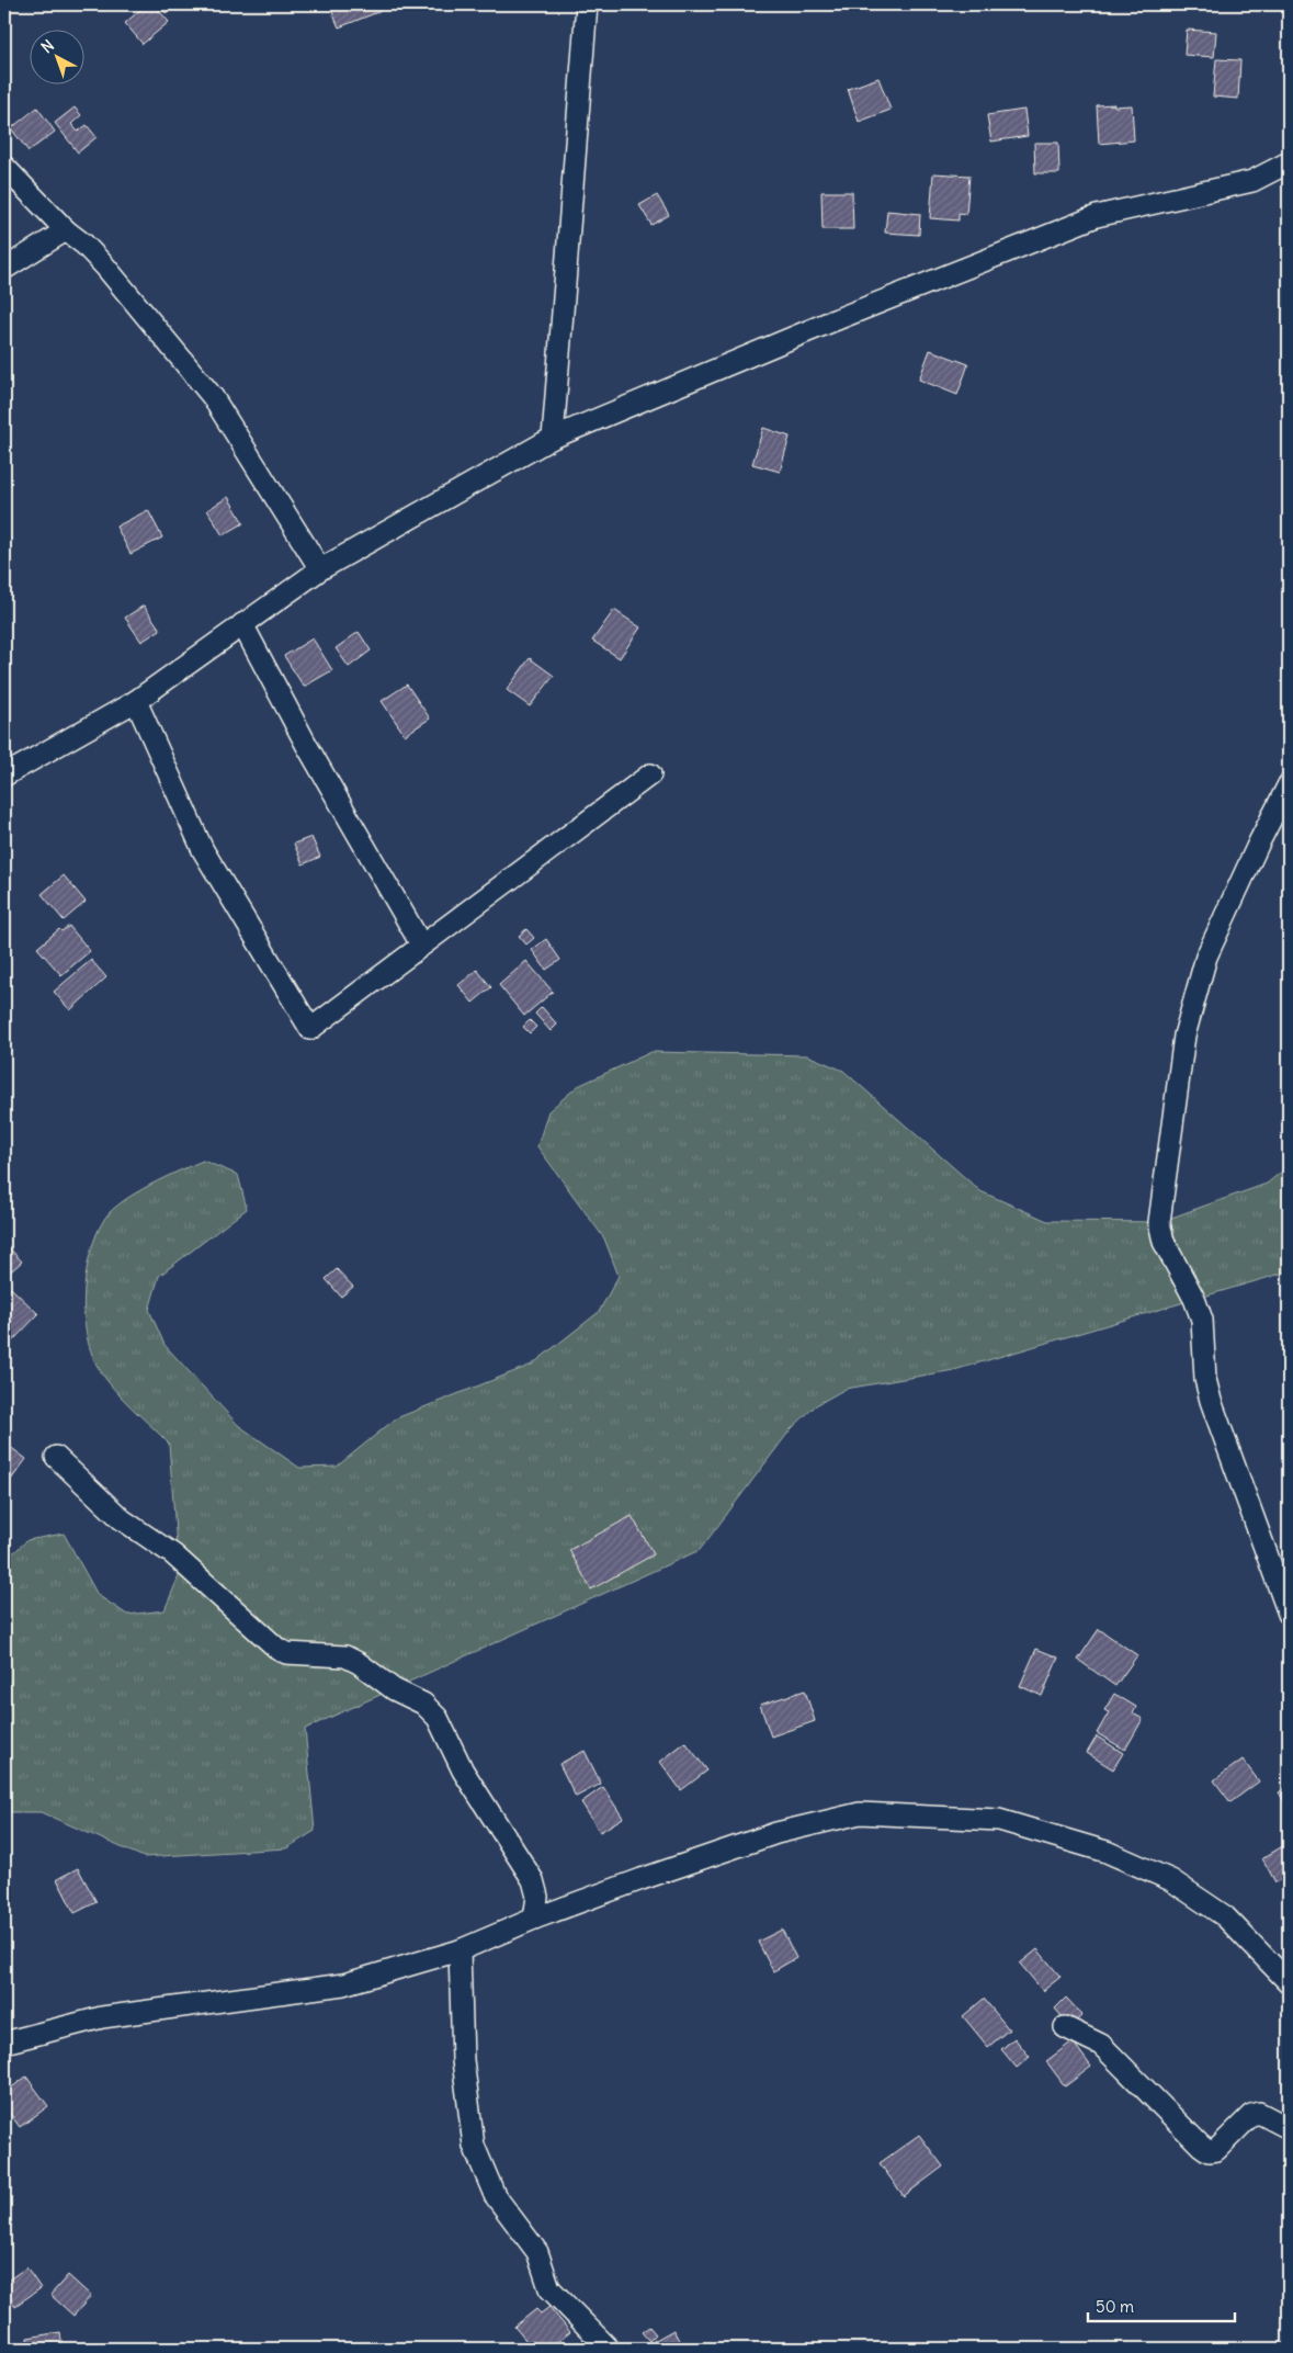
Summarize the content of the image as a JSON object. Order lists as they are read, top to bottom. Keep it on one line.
{"scale_bar":"50 m","north":"top left"}
